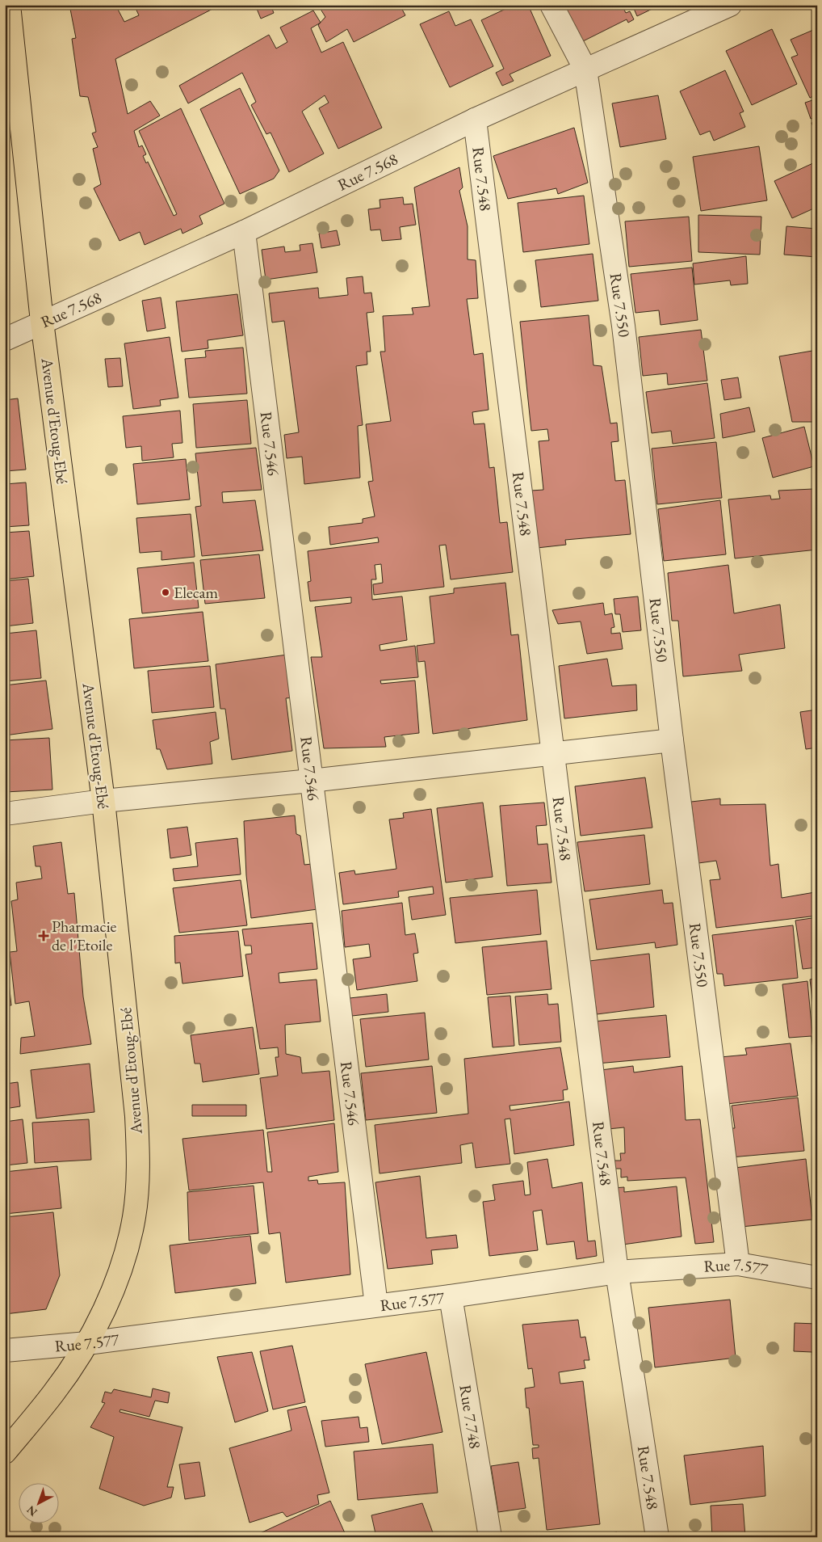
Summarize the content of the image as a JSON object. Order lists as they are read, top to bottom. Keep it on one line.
{"streets":{"main road":["Avenue d'Etoug-Ebé"],"street":["Rue 7.568","Rue 7.548","Rue 7.550","Rue 7.546","Rue 7.577","Rue 7.748"]},"crossings":[["Rue 7.568","Rue 7.548"],["Rue 7.568","Rue 7.550"],["Rue 7.568","Avenue d'Etoug-Ebé"],["Rue 7.568","Rue 7.546"],["Rue 7.548","Rue 7.577"],["Rue 7.550","Rue 7.577"],["Avenue d'Etoug-Ebé","Rue 7.577"],["Rue 7.546","Rue 7.577"],["Rue 7.577","Rue 7.748"]],"places":{"other":["Elecam"],"health":["Pharmacie de l'Etoile"]},"north":"bottom left"}
